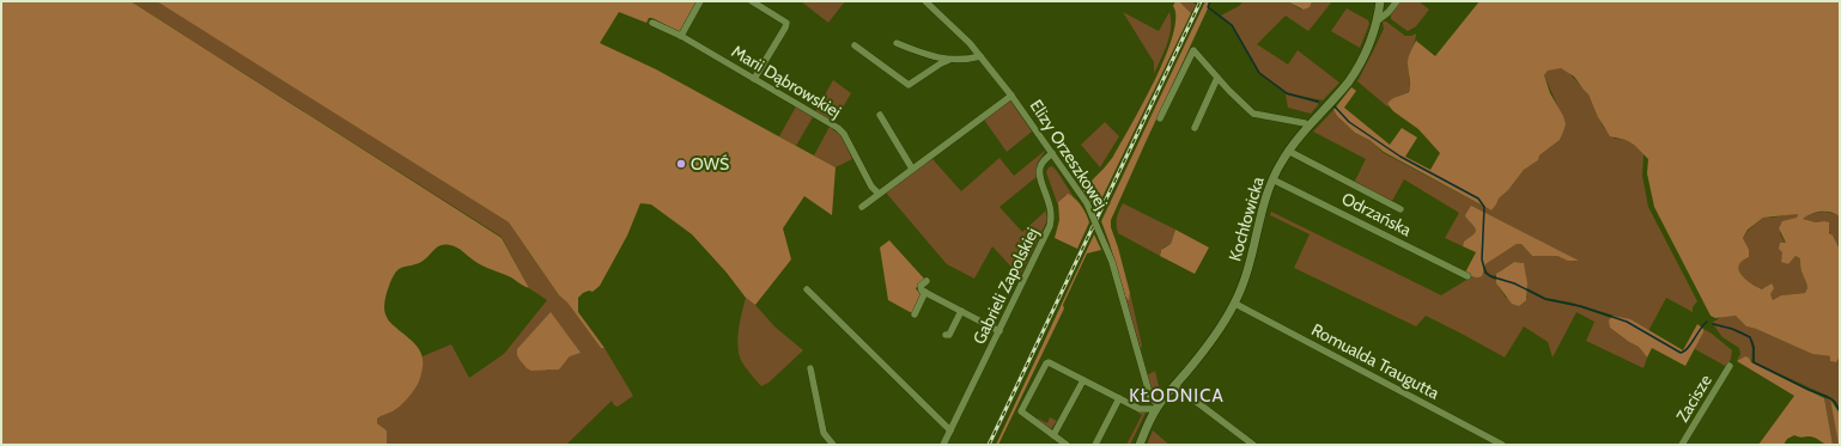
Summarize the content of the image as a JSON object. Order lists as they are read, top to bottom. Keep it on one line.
{"streets":{"street":["Marii Dąbrowskiej","Elizy Orzeszkowej","Odrzańska","Kochłowicka","Gabrieli Zapolskiej","Romualda Traugutta","Zacisze"]},"crossings":[["Elizy Orzeszkowej","Kochłowicka"],["Elizy Orzeszkowej","Gabrieli Zapolskiej"],["Odrzańska","Kochłowicka"],["Kochłowicka","Romualda Traugutta"]],"districts":["KŁODNICA"],"places":["OWŚ"]}
